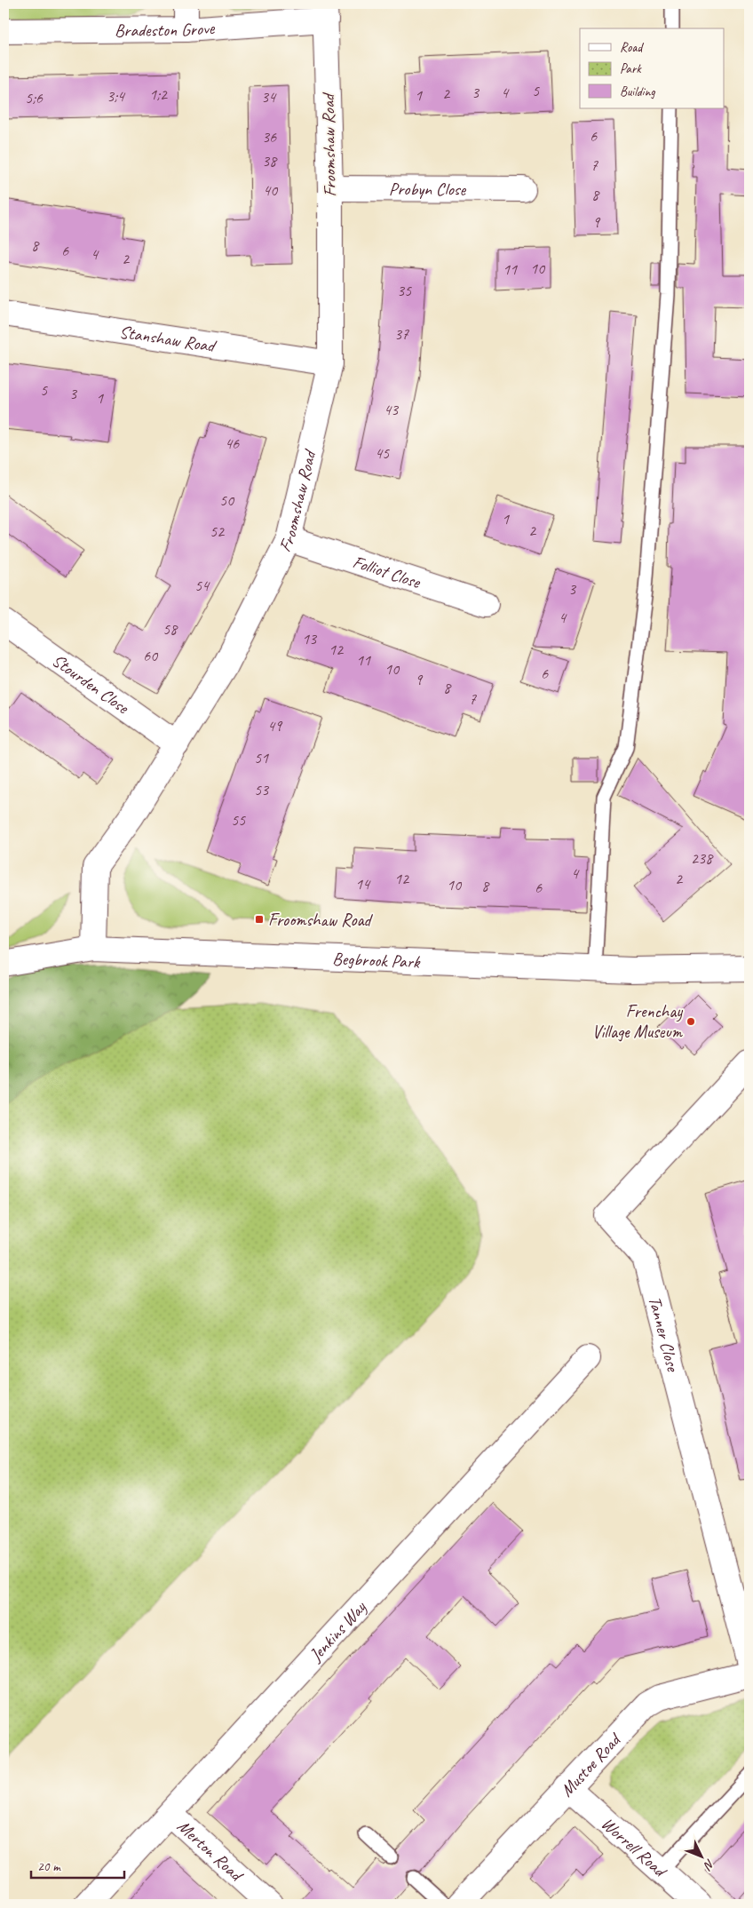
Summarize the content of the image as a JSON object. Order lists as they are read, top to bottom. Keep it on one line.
{"streets":{"street":["Bradeston Grove","Froomshaw Road","Probyn Close","Stanshaw Road","Folliot Close","Stourden Close","Begbrook Park","Tanner Close","Jenkins Way","Mustoe Road","Worrell Road","Merton Road"]},"crossings":[["Bradeston Grove","Froomshaw Road"],["Froomshaw Road","Probyn Close"],["Froomshaw Road","Stanshaw Road"],["Froomshaw Road","Folliot Close"],["Froomshaw Road","Stourden Close"],["Froomshaw Road","Begbrook Park"],["Jenkins Way","Merton Road"],["Mustoe Road","Worrell Road"]],"places":{"transit":["Froomshaw Road"],"other":["Frenchay Village Museum"]},"house_numbers":["5","3","4","2","1;2","1","3;4","34","5;6","6","36","38","7","40","8","9","8","6","4","2","10","11","35","37","5","3","1","43","46","45","50","1","2","52","54","3","4","58","13","12","60","11","10","6","9","8","7","49","51","53","55","238","4","12","2","14","10","8","6"],"legend":["Road","Park","Building"],"scale_bar":"20 m","north":"bottom right"}
